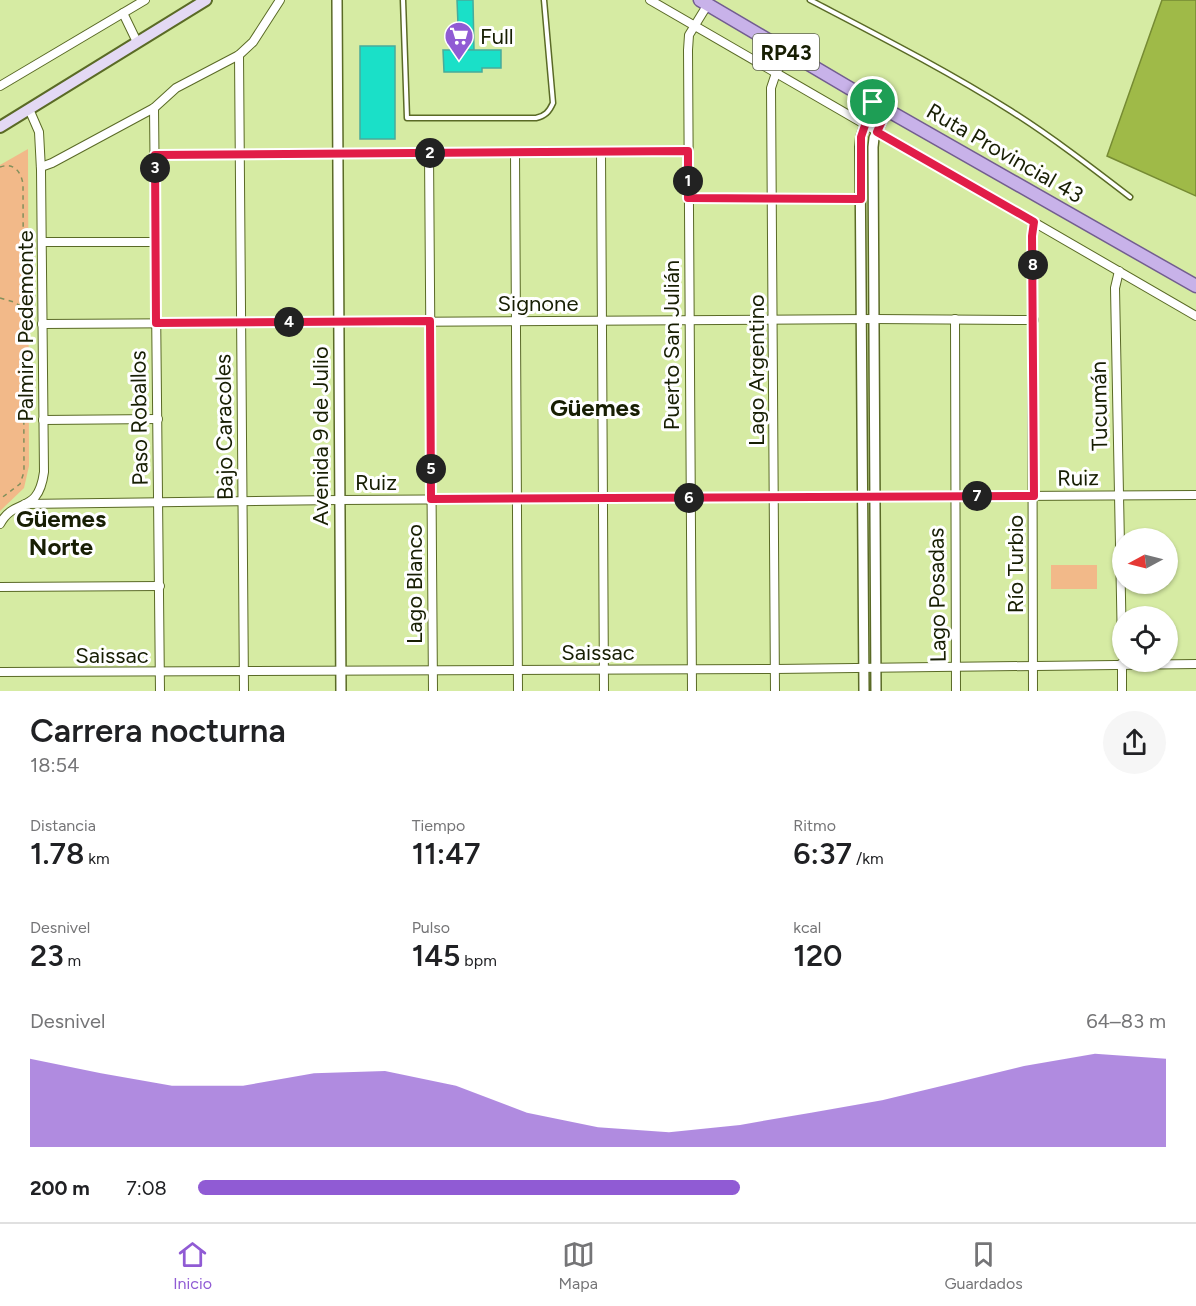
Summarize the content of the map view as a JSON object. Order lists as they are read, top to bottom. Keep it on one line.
{"streets":{"main road":["RP43","Ruta Provincial 43"],"street":["Signone","Palmiro Pedemonte","Puerto San Julián","Lago Argentino","Tucumán","Paso Roballos","Bajo Caracoles","Avenida 9 de Julio","Ruiz","Río Turbio","Lago Blanco","Lago Posadas","Saissac"]},"crossings":[["Ruta Provincial 43","Puerto San Julián"],["Ruta Provincial 43","Lago Argentino"],["Signone","Palmiro Pedemonte"],["Signone","Puerto San Julián"],["Signone","Lago Argentino"],["Signone","Paso Roballos"],["Signone","Bajo Caracoles"],["Signone","Avenida 9 de Julio"],["Signone","Río Turbio"],["Signone","Lago Blanco"],["Signone","Lago Posadas"],["Palmiro Pedemonte","Ruiz"],["Puerto San Julián","Ruiz"],["Puerto San Julián","Saissac"],["Lago Argentino","Ruiz"],["Lago Argentino","Saissac"],["Tucumán","Ruiz"],["Paso Roballos","Ruiz"],["Paso Roballos","Saissac"],["Bajo Caracoles","Ruiz"],["Bajo Caracoles","Saissac"],["Avenida 9 de Julio","Ruiz"],["Avenida 9 de Julio","Saissac"],["Ruiz","Río Turbio"],["Ruiz","Lago Blanco"],["Ruiz","Lago Posadas"],["Río Turbio","Saissac"],["Lago Blanco","Saissac"],["Lago Posadas","Saissac"]],"districts":["Güemes","Güemes Norte"],"places":{"supermarket":["Full"]},"north":"left","page":{"pins":["2","3","1","8","4","5","7","6"],"heading":["Carrera nocturna","18:54"],"stats":[["Distancia","1.78 km"],["Tiempo","11:47"],["Ritmo","6:37 /km"],["Desnivel","23 m"],["Pulso","145 bpm"],["kcal","120"]],"chart":["Desnivel","64–83 m"],"list":[{"name":"200 m","note":"7:08"}],"tabs":["Inicio","Mapa","Guardados"]}}
